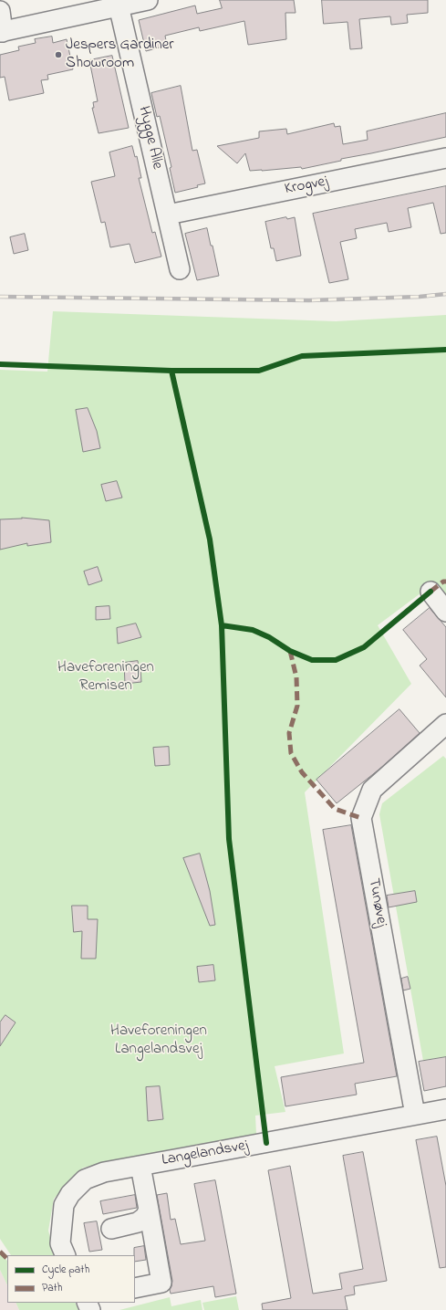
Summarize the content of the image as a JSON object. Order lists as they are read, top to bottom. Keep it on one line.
{"streets":{"street":["Hygge Alle","Krogvej","Tunøvej","Langelandsvej"]},"crossings":[["Hygge Alle","Krogvej"],["Tunøvej","Langelandsvej"]],"parks":["Haveforeningen Remisen","Haveforeningen Langelandsvej"],"places":["Jespers Gardiner Showroom"],"legend":["Cycle path","Path"]}
